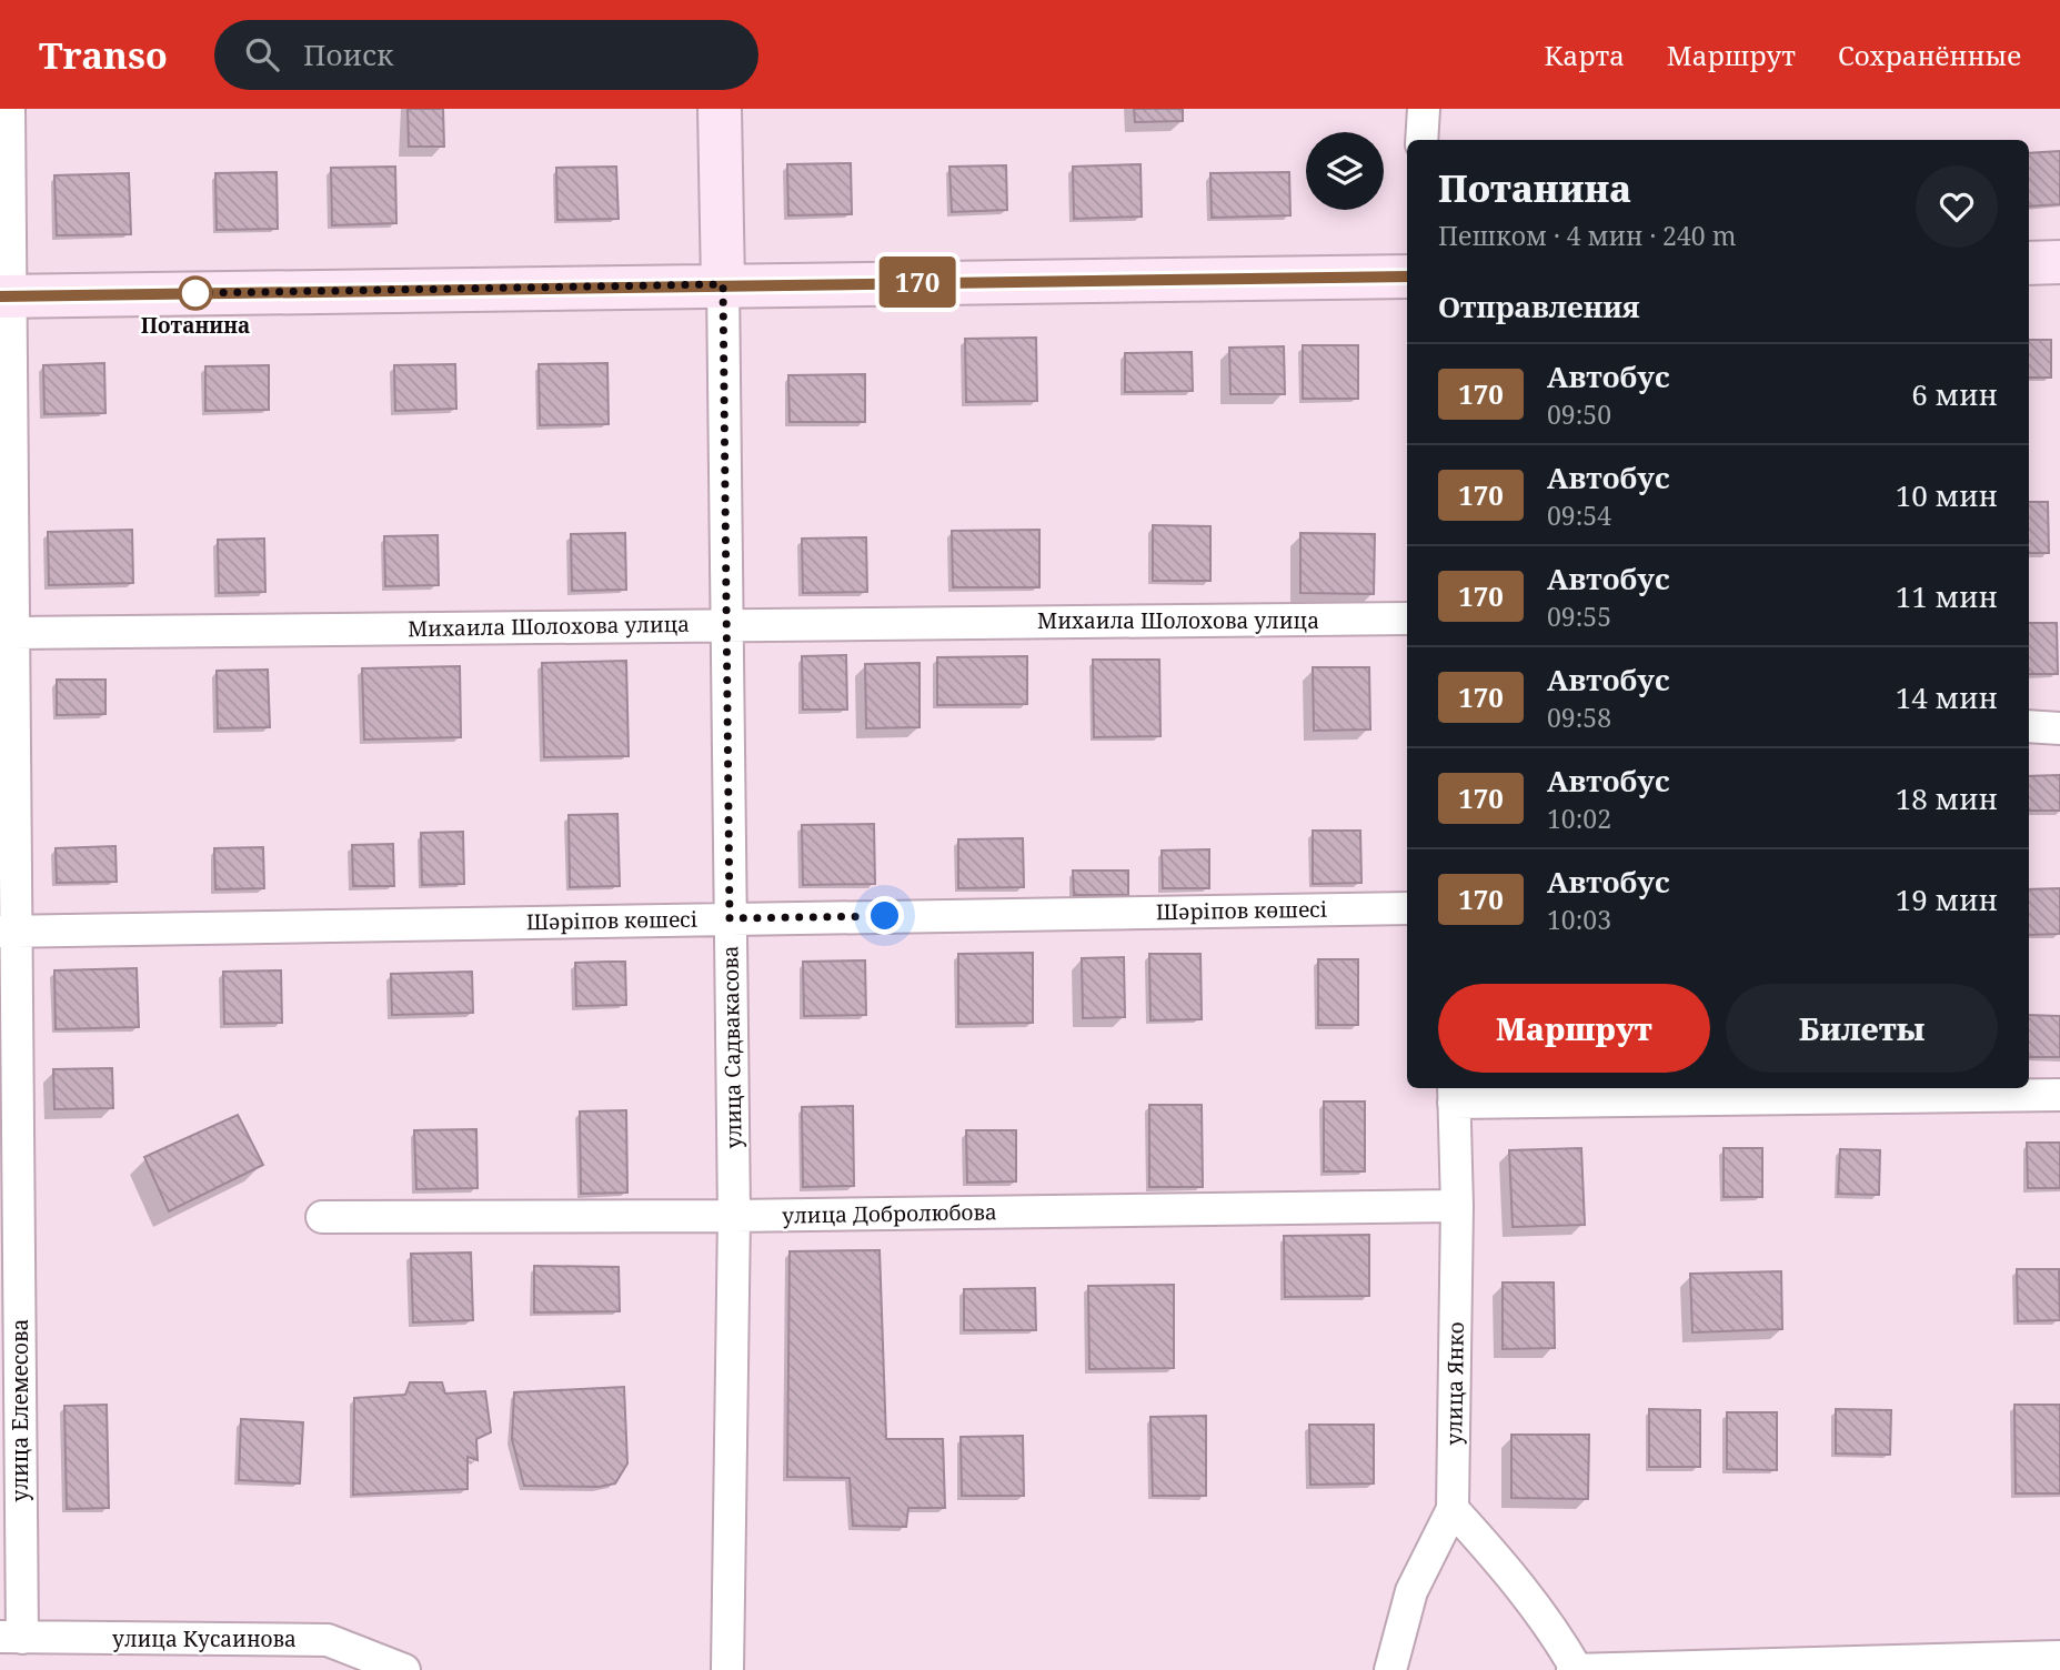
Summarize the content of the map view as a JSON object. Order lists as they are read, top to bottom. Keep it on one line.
{"streets":{"street":["Михаила Шолохова улица","Шәріпов көшесі","улица Садвакасова","улица Добролюбова","улица Янко","улица Елемесова","улица Кусаинова"]},"crossings":[["Михаила Шолохова улица","улица Садвакасова"],["Михаила Шолохова улица","улица Елемесова"],["Шәріпов көшесі","улица Садвакасова"],["Шәріпов көшесі","улица Елемесова"],["улица Садвакасова","улица Добролюбова"],["улица Добролюбова","улица Янко"],["улица Елемесова","улица Кусаинова"]],"places":["Потанина"],"lines":["bus line 170"],"page":{"header":"Transo","search":"Поиск","nav":["Карта","Маршрут","Сохранённые"],"on_map":"170","heading":[["Потанина","Пешком · 4 мин · 240 m"],"Отправления"],"list":[{"mark":"170","name":"Автобус","note":"09:50","value":"6 мин"},{"mark":"170","name":"Автобус","note":"09:54","value":"10 мин"},{"mark":"170","name":"Автобус","note":"09:55","value":"11 мин"},{"mark":"170","name":"Автобус","note":"09:58","value":"14 мин"},{"mark":"170","name":"Автобус","note":"10:02","value":"18 мин"},{"mark":"170","name":"Автобус","note":"10:03","value":"19 мин"}],"buttons":["Маршрут","Билеты"]}}
